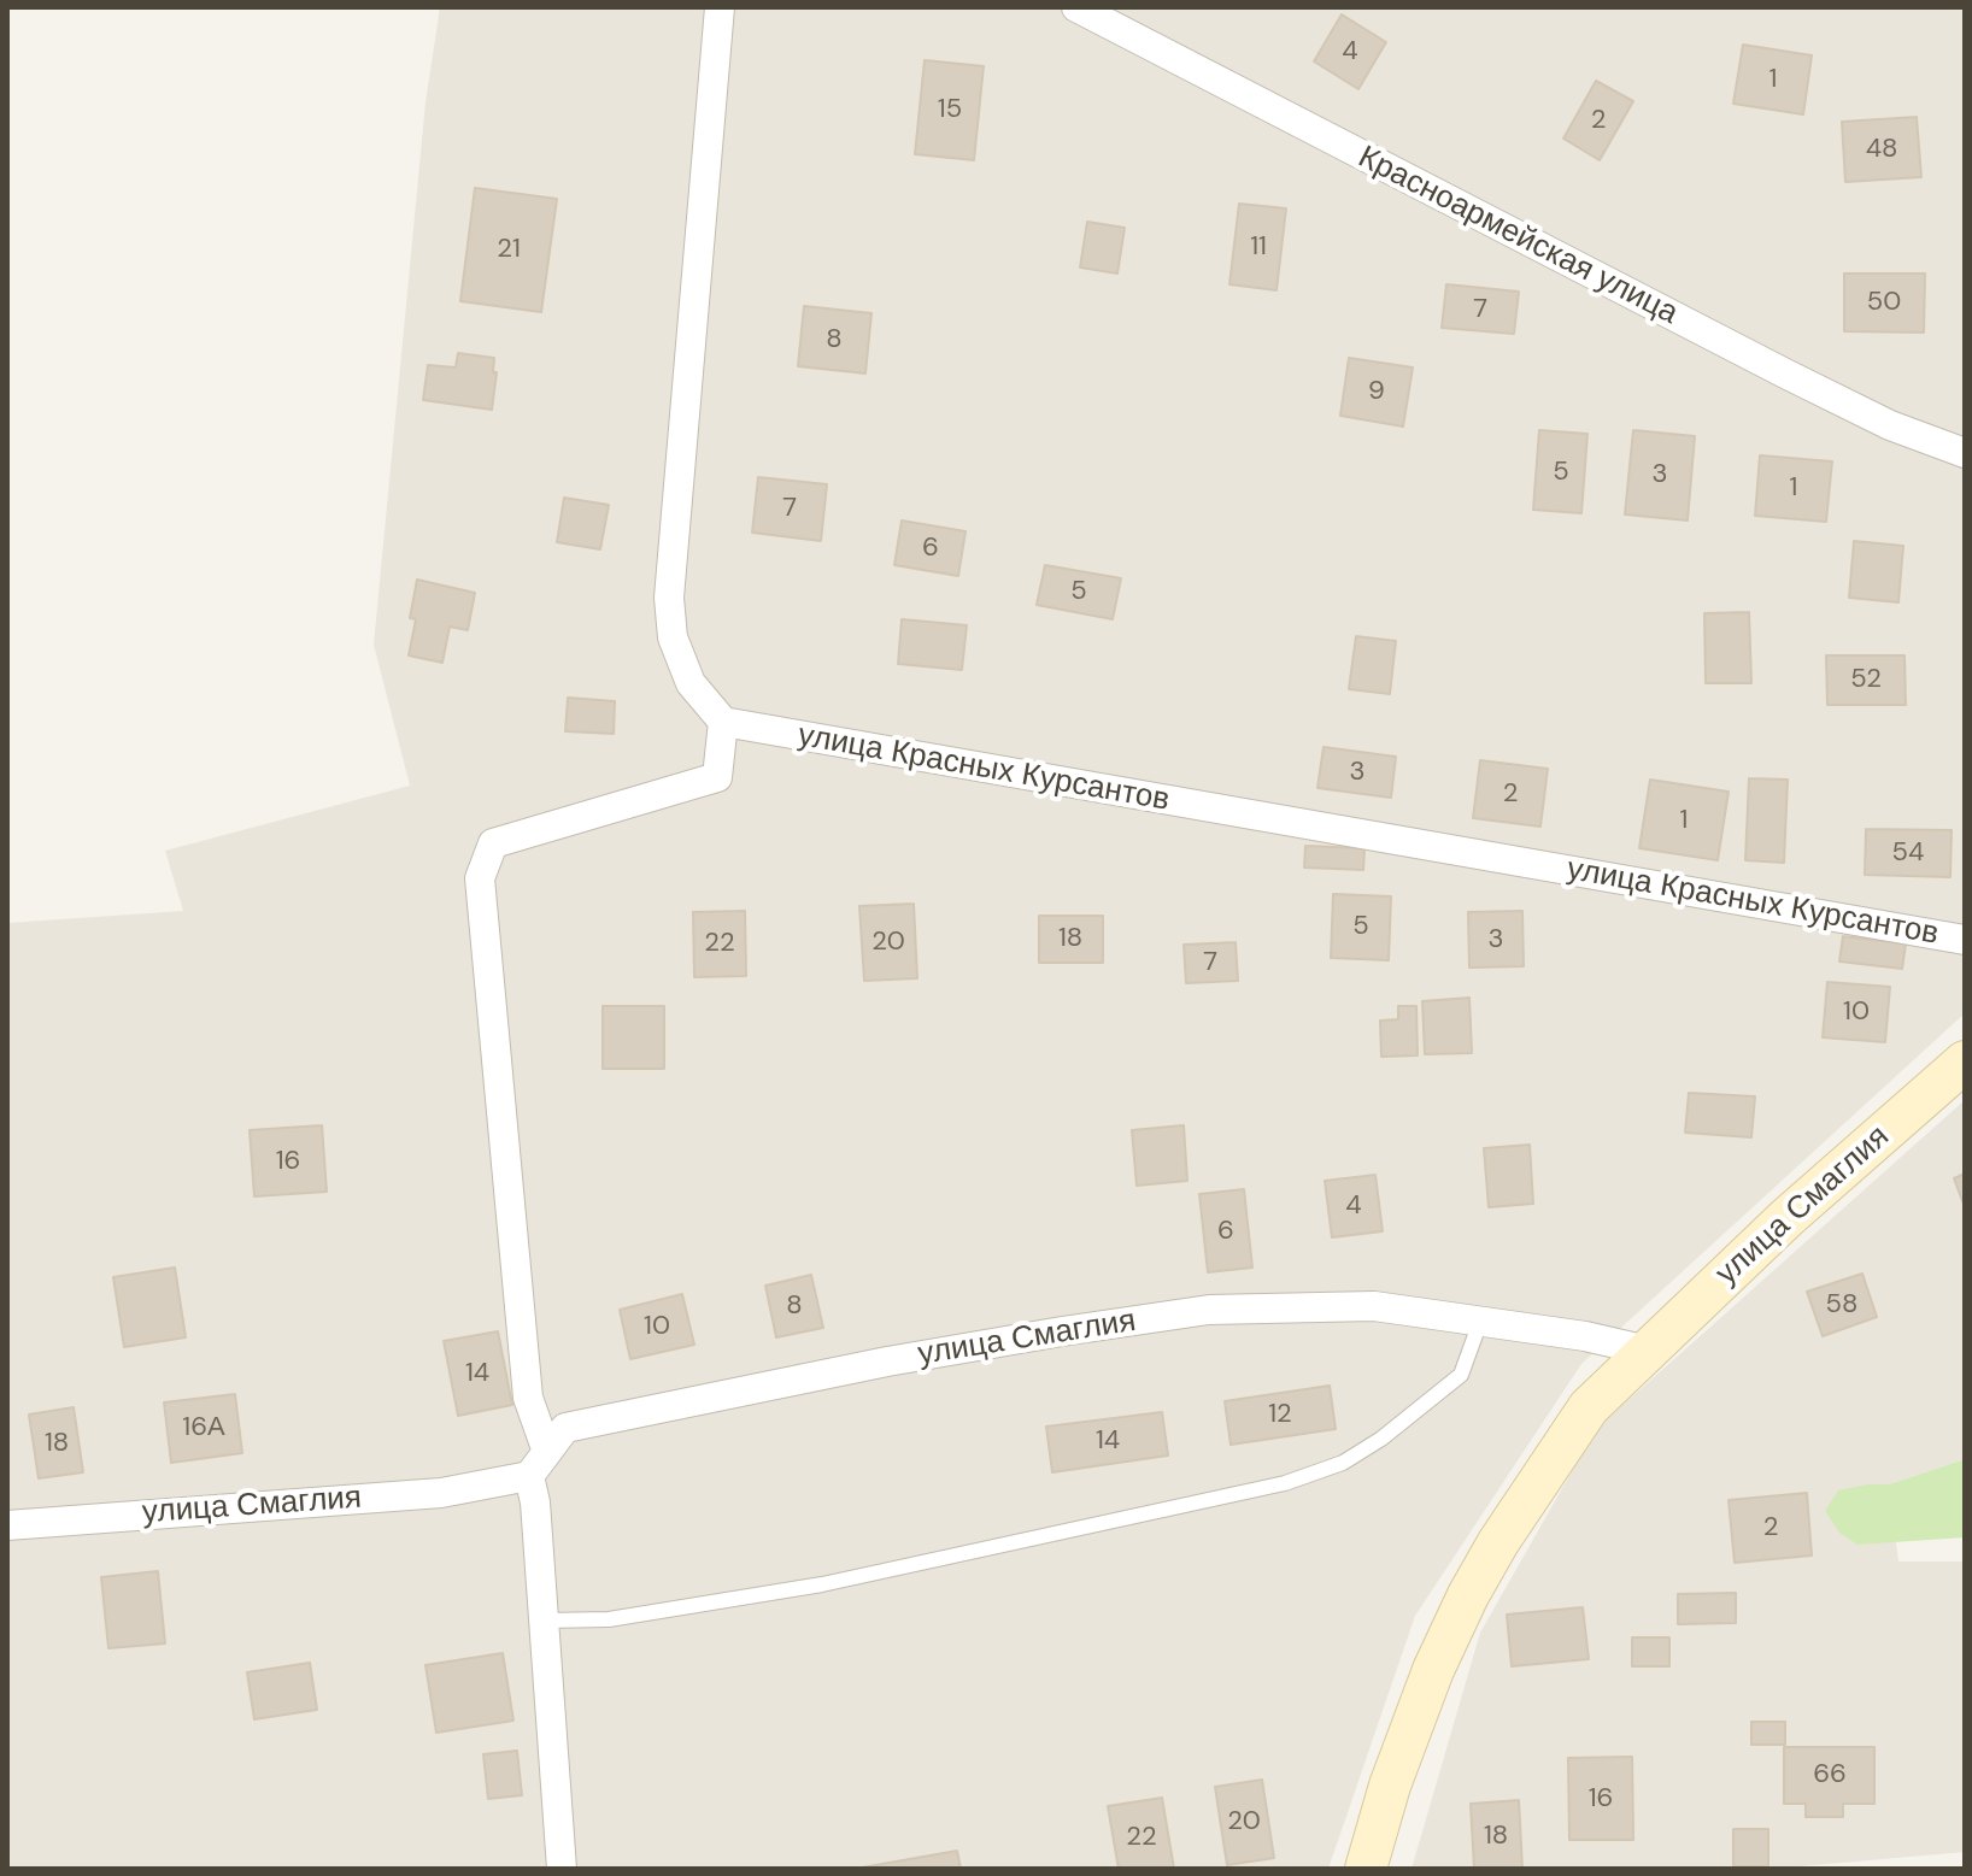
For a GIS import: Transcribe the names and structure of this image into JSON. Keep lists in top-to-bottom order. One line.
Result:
{"streets":{"street":["Красноармейская улица","улица Красных Курсантов","улица Смаглия"]},"house_numbers":["4","1","15","2","48","11","21","50","7","8","9","5","3","1","7","6","5","52","3","2","1","54","5","18","3","20","22","7","10","16","4","6","58","8","10","14","12","16А","14","18","2","66","16","20","18","22"]}
